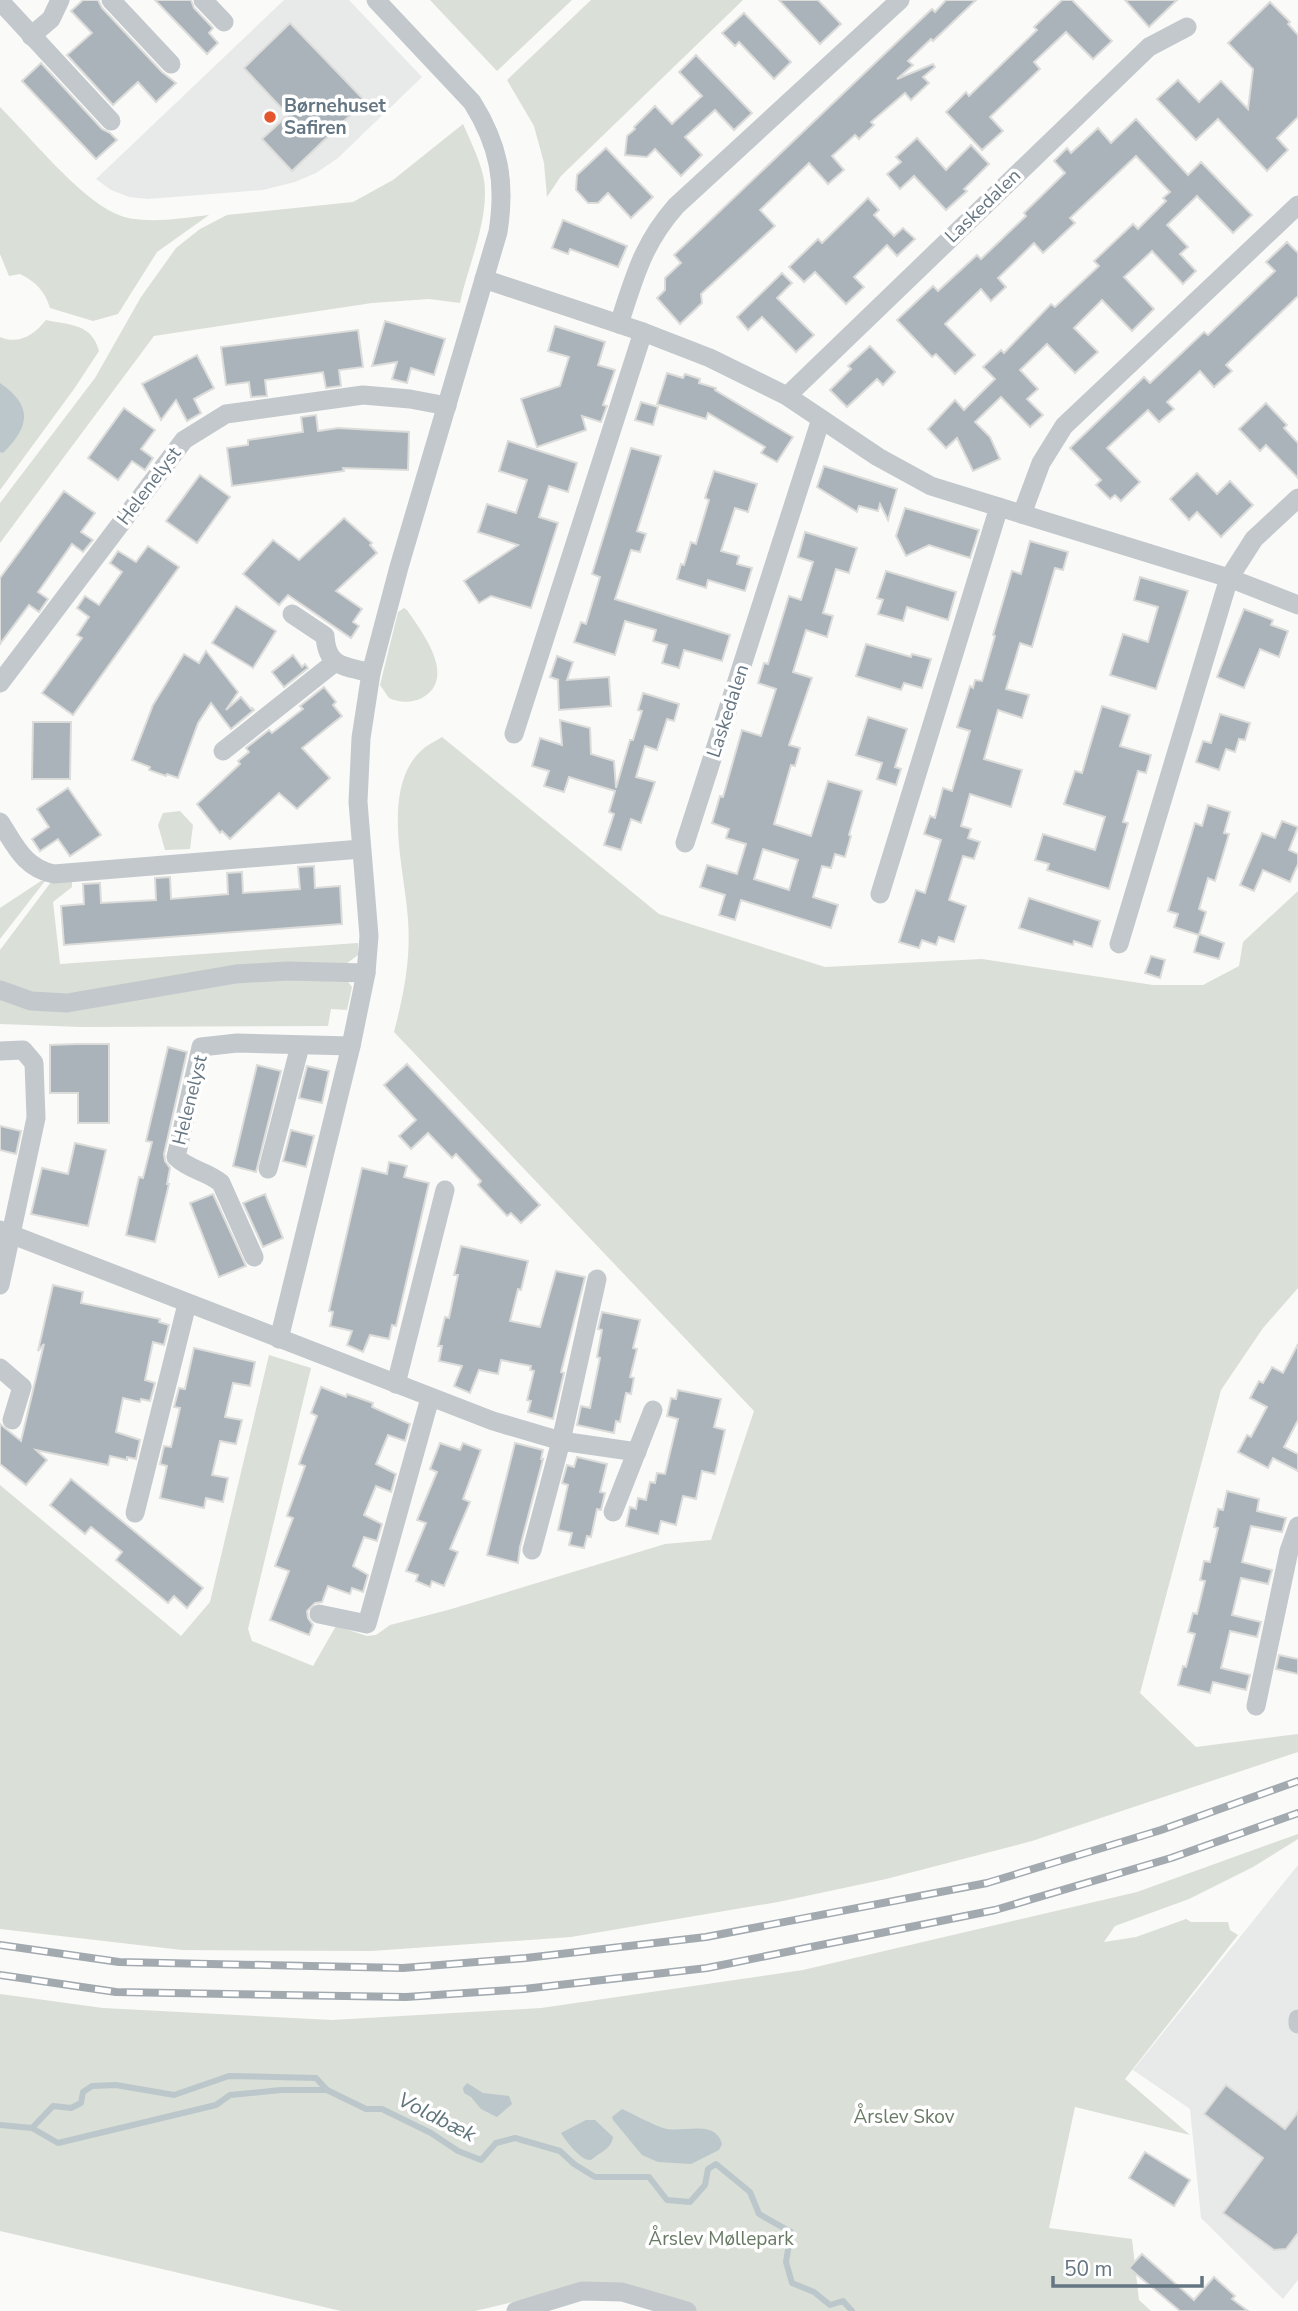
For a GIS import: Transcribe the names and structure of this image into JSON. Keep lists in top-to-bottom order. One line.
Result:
{"streets":{"street":["Laskedalen","Helenelyst"]},"water":["Voldbæk"],"parks":["Årslev Skov","Årslev Møllepark"],"places":["Børnehuset Safiren"],"scale_bar":"50 m"}
